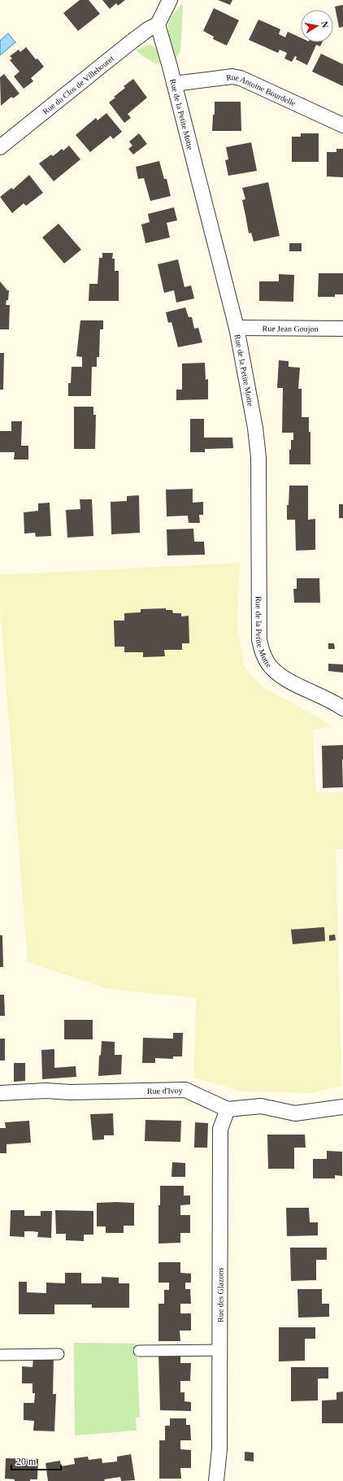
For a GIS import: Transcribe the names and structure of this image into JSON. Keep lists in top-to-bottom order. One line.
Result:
{"streets":{"street":["Rue du Clos de Villebouret","Rue Antoine Bourdelle","Rue de la Petite Motte","Rue Jean Goujon","Rue d'Ivoy","Rue des Glazons"]},"crossings":[["Rue du Clos de Villebouret","Rue de la Petite Motte"],["Rue Antoine Bourdelle","Rue de la Petite Motte"],["Rue de la Petite Motte","Rue Jean Goujon"],["Rue d'Ivoy","Rue des Glazons"]],"scale_bar":"20 m","north":"right"}
